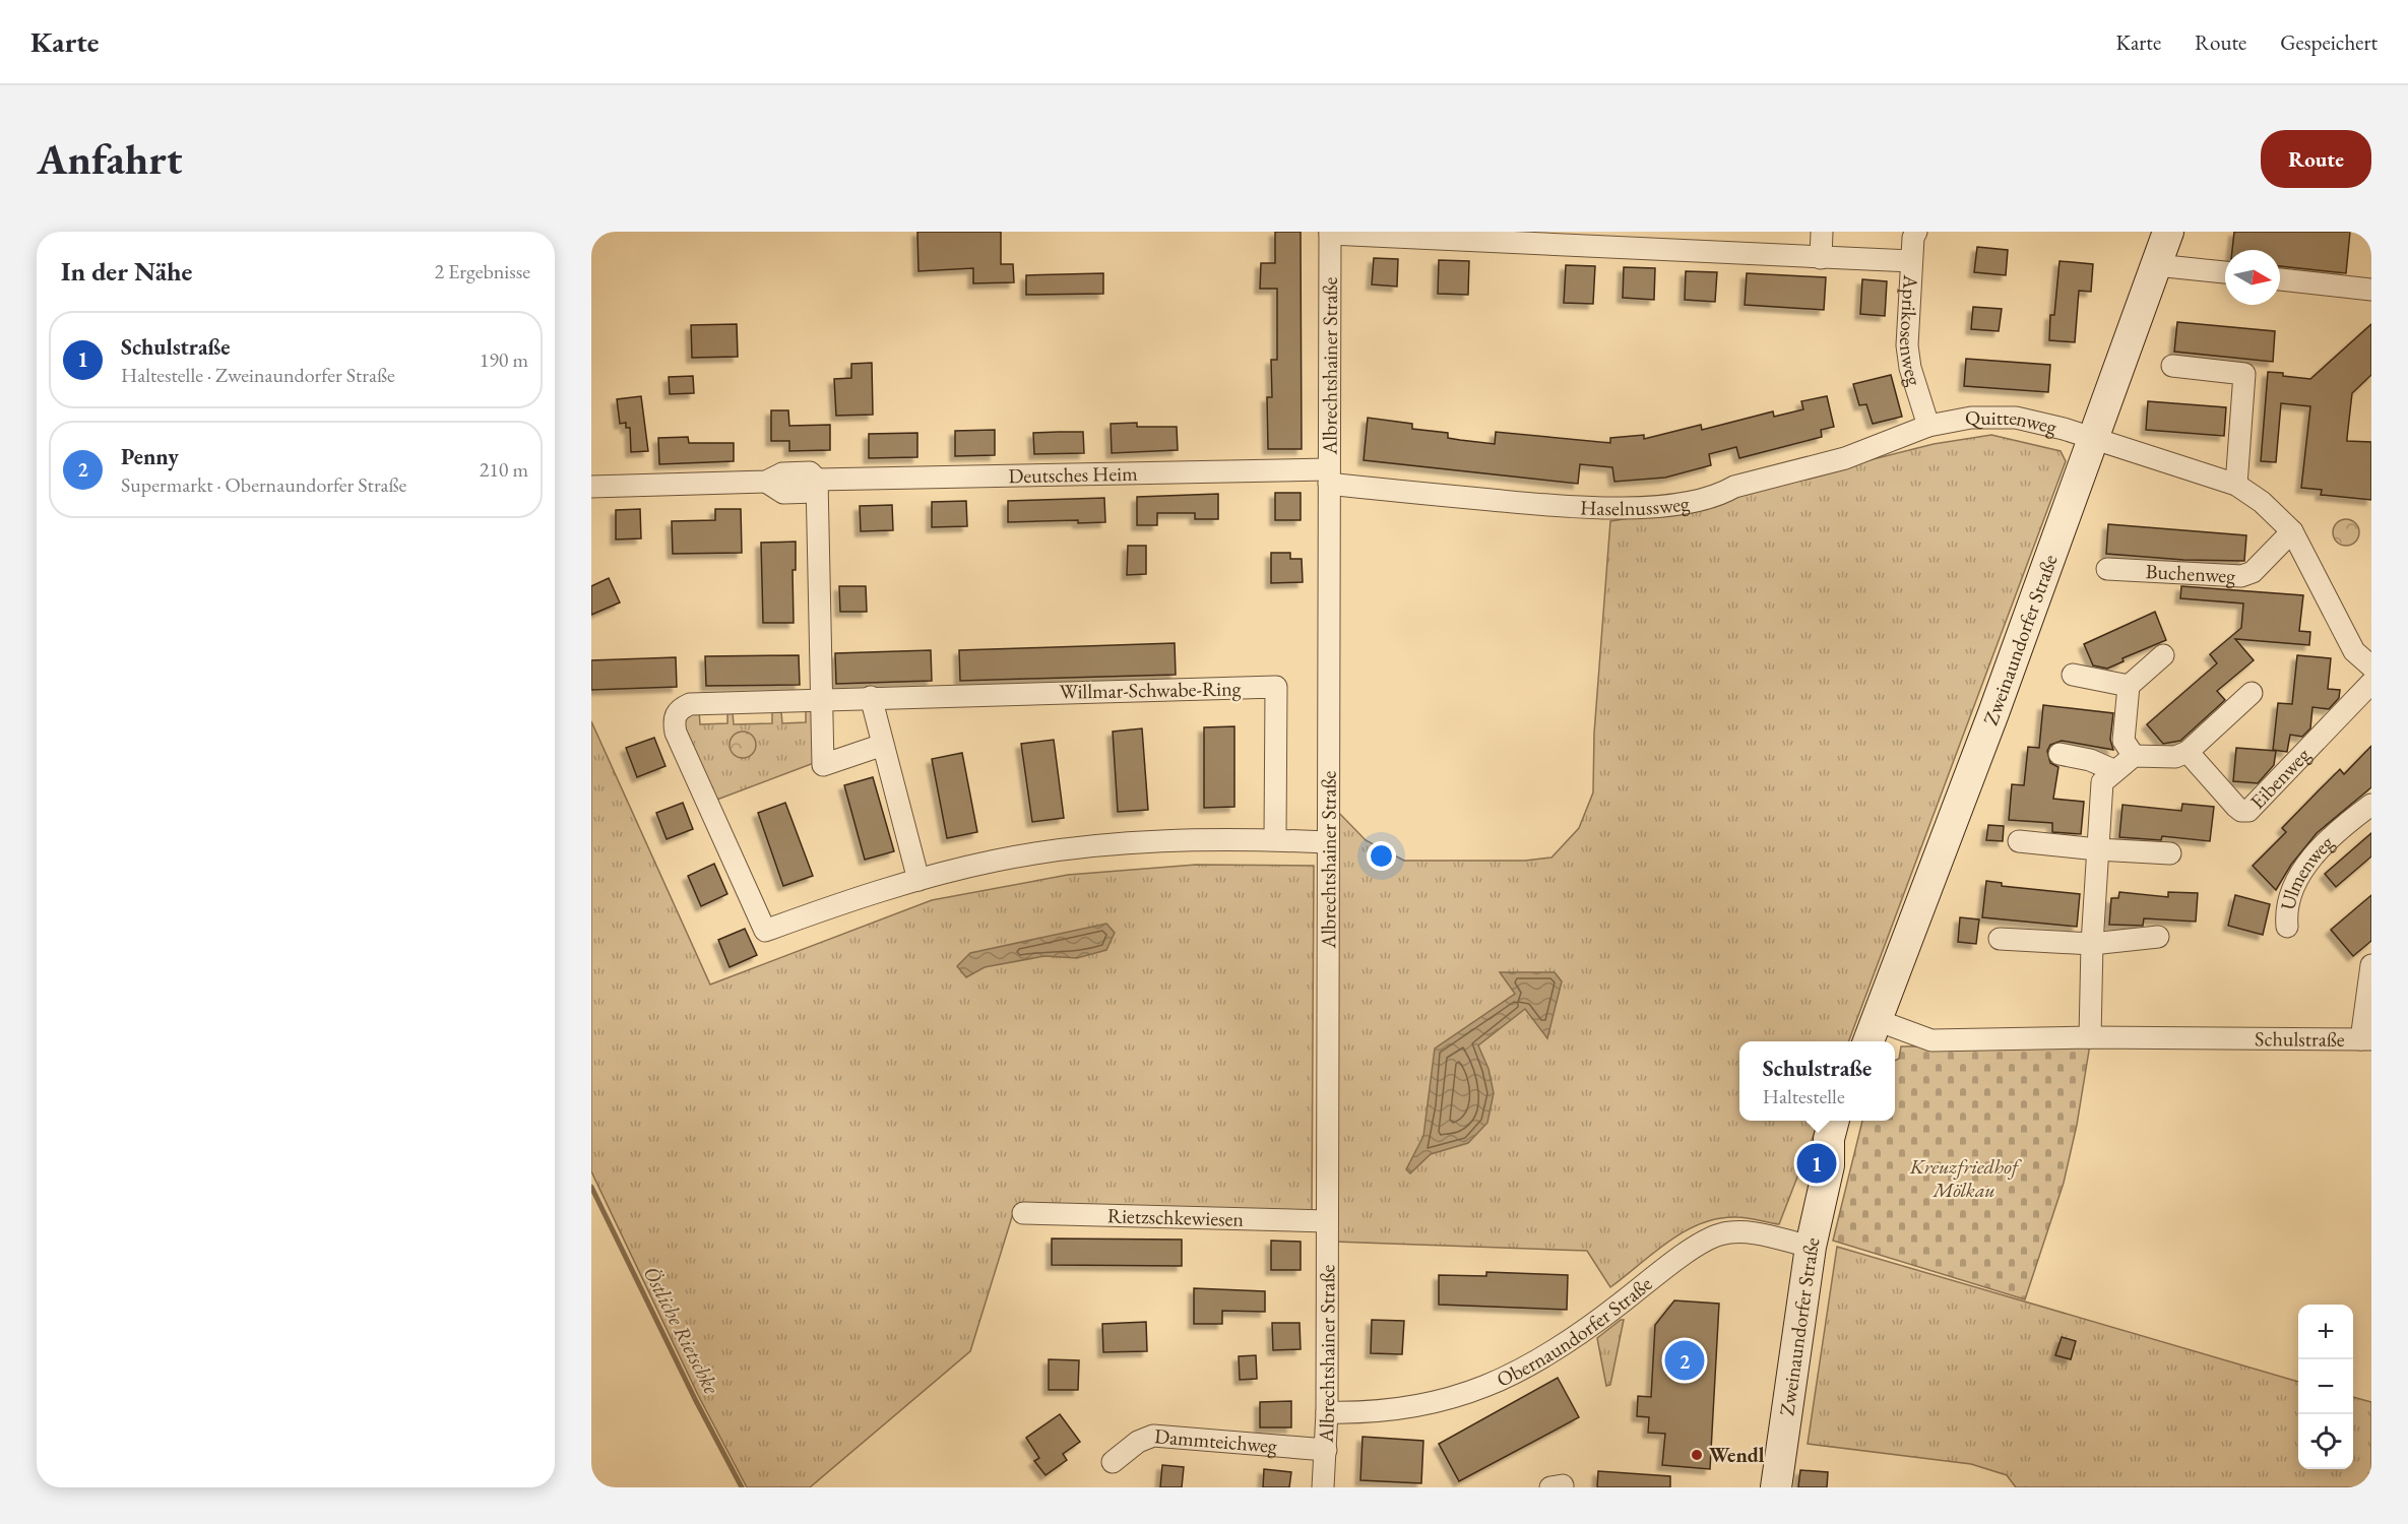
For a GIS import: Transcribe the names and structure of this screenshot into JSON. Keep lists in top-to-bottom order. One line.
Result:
{"streets":{"street":["Aprikosenweg","Albrechtshainer Straße","Quittenweg","Deutsches Heim","Haselnussweg","Buchenweg","Zweinaundorfer Straße","Willmar-Schwabe-Ring","Eibenweg","Ulmenweg","Schulstraße","Rietzschkewiesen","Obernaundorfer Straße","Dammteichweg"]},"crossings":[["Aprikosenweg","Quittenweg"],["Aprikosenweg","Haselnussweg"],["Albrechtshainer Straße","Deutsches Heim"],["Albrechtshainer Straße","Haselnussweg"],["Albrechtshainer Straße","Willmar-Schwabe-Ring"],["Albrechtshainer Straße","Rietzschkewiesen"],["Albrechtshainer Straße","Obernaundorfer Straße"],["Albrechtshainer Straße","Dammteichweg"],["Quittenweg","Haselnussweg"],["Quittenweg","Zweinaundorfer Straße"],["Deutsches Heim","Haselnussweg"],["Zweinaundorfer Straße","Schulstraße"],["Zweinaundorfer Straße","Obernaundorfer Straße"]],"water":["Östliche Rietschke"],"parks":["Kreuzfriedhof Mölkau"],"places":["Wendl"],"north":"right","page":{"header":"Karte","nav":["Karte","Route","Gespeichert"],"buttons":"Route","title":"Anfahrt","heading":["In der Nähe","2 Ergebnisse"],"list":[{"mark":"1","name":"Schulstraße","note":"Haltestelle · Zweinaundorfer Straße","value":"190 m"},{"mark":"2","name":"Penny","note":"Supermarkt · Obernaundorfer Straße","value":"210 m"}],"popup":["Schulstraße","Haltestelle"],"pins":["1","2"],"map_buttons":["+","−"]}}
